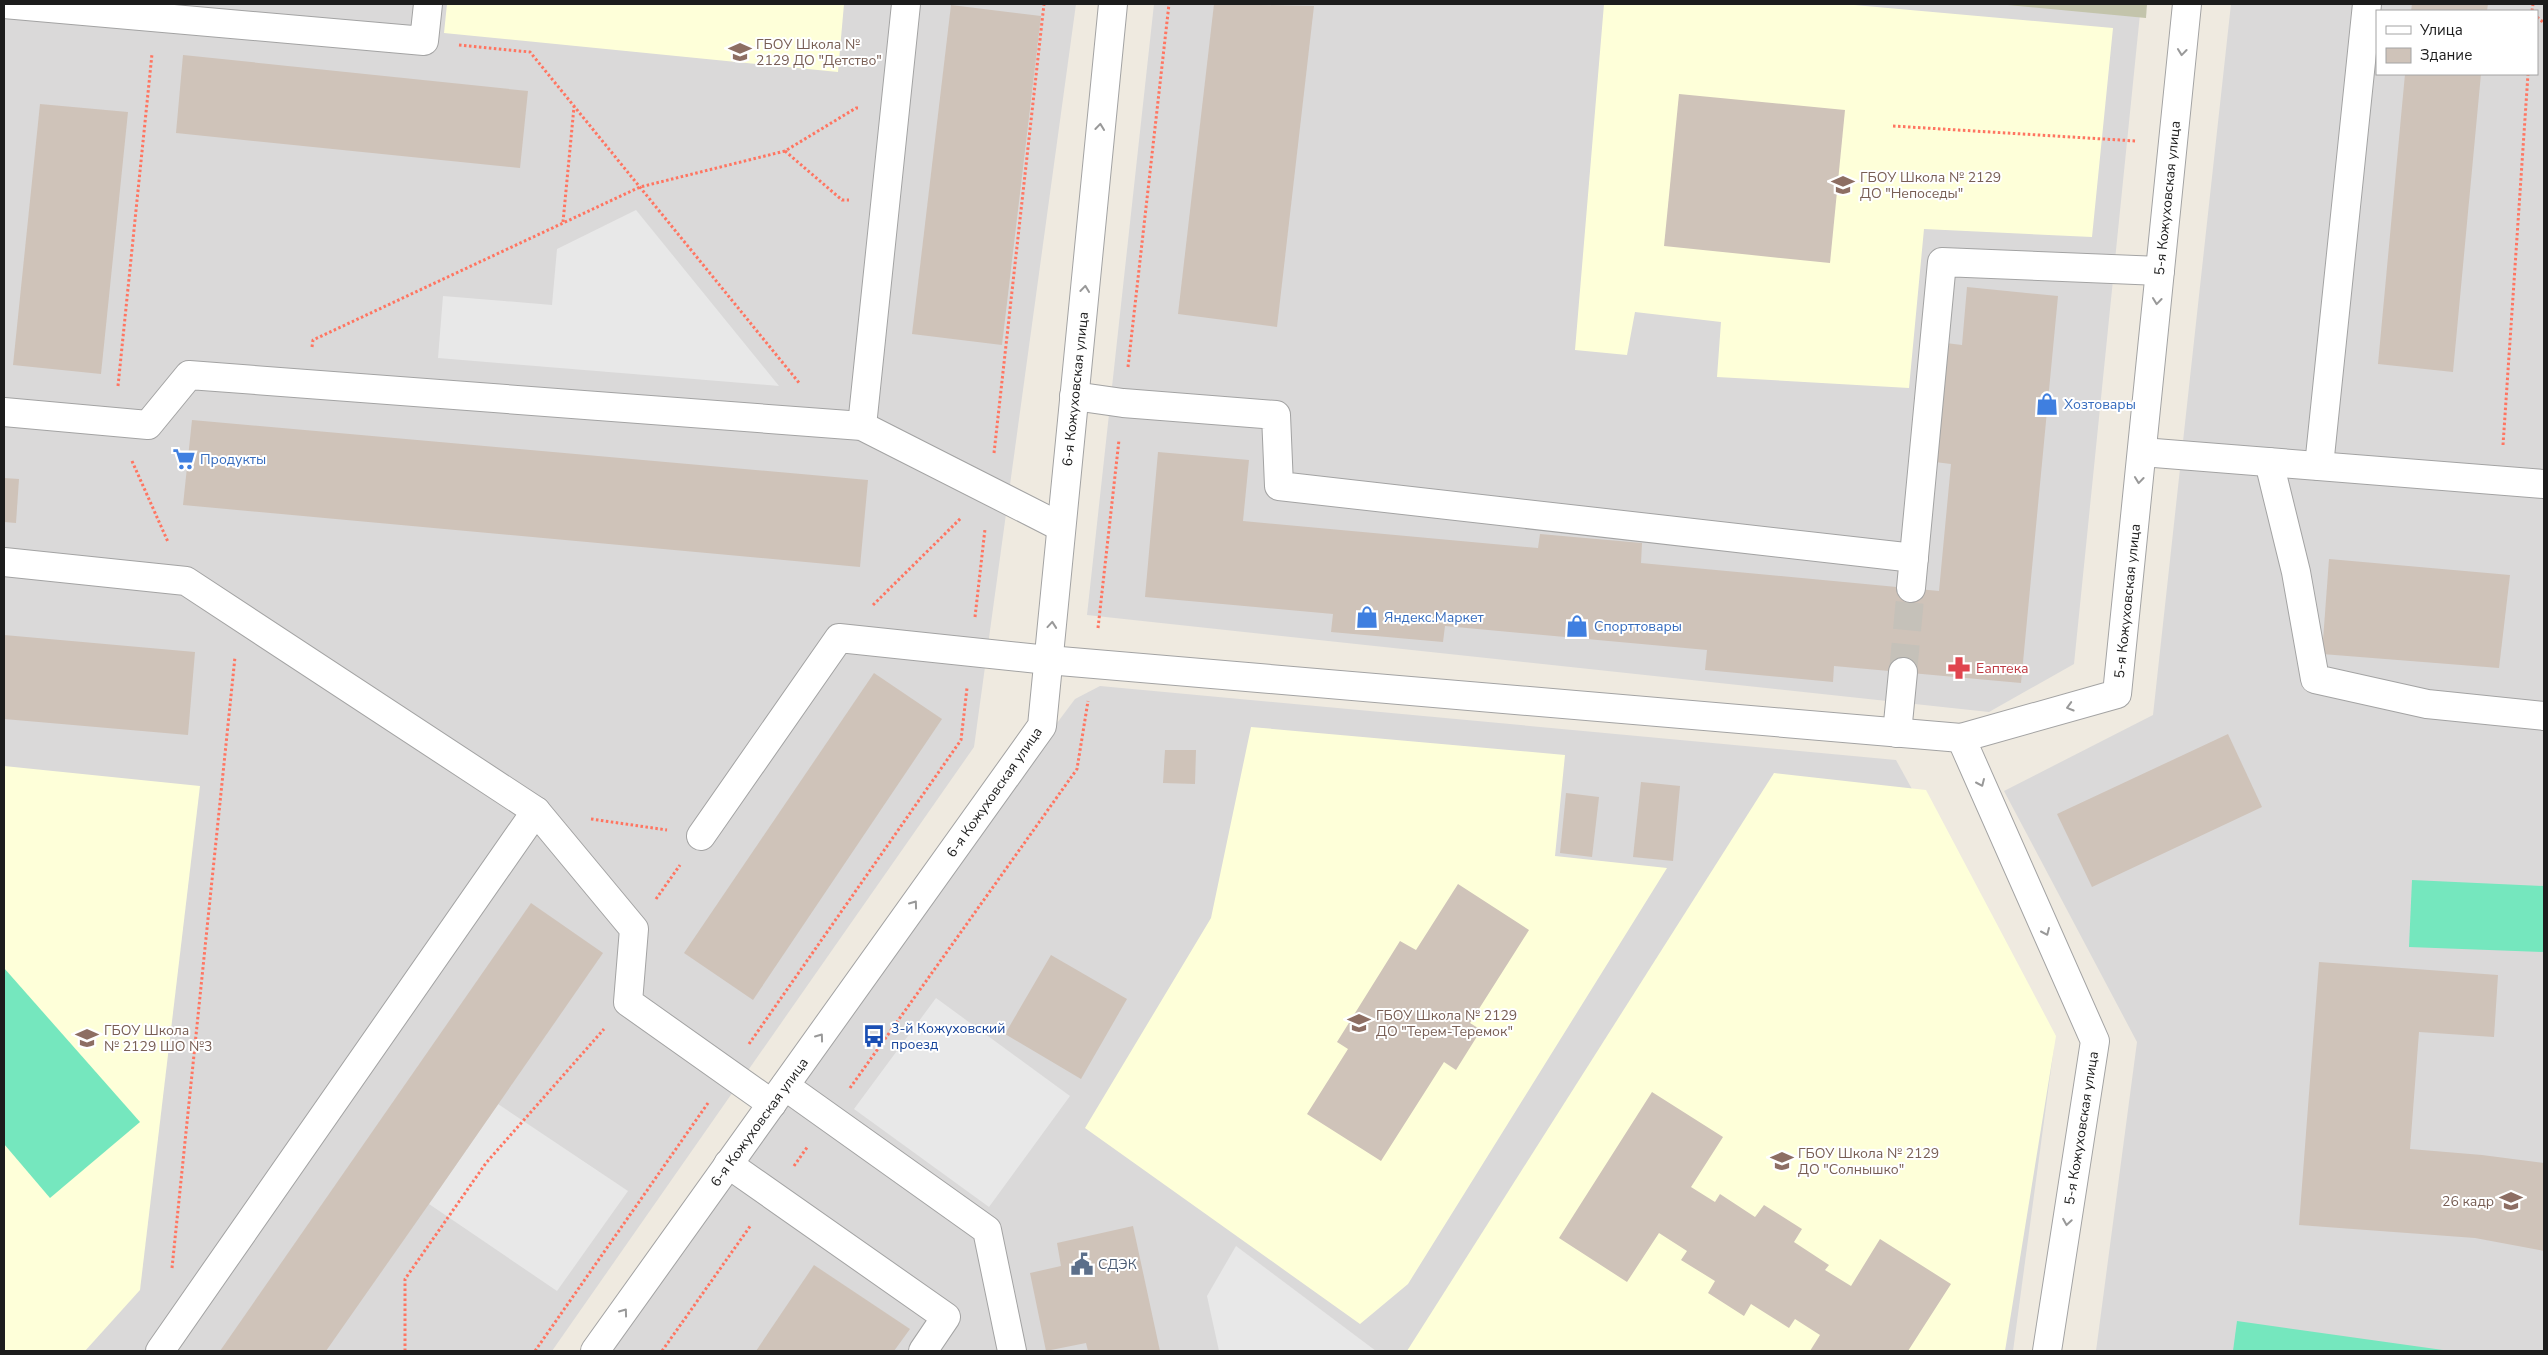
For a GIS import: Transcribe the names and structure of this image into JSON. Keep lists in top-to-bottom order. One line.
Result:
{"streets":{"street":["5-я Кожуховская улица","6-я Кожуховская улица"]},"places":{"school or university":["ГБОУ Школа № 2129 ДО \"Детство\"","ГБОУ Школа № 2129 ДО \"Непоседы\"","ГБОУ Школа № 2129 ДО \"Терем-Теремок\"","ГБОУ Школа № 2129 ШО №3","ГБОУ Школа № 2129 ДО \"Солнышко\"","26 кадр"],"shop":["Хозтовары","Яндекс.Маркет","Спорттовары"],"supermarket":["Продукты"],"pharmacy":["Еаптека"],"bus stop":["3-й Кожуховский проезд"],"public building":["СДЭК"]},"legend":["Улица","Здание"]}
